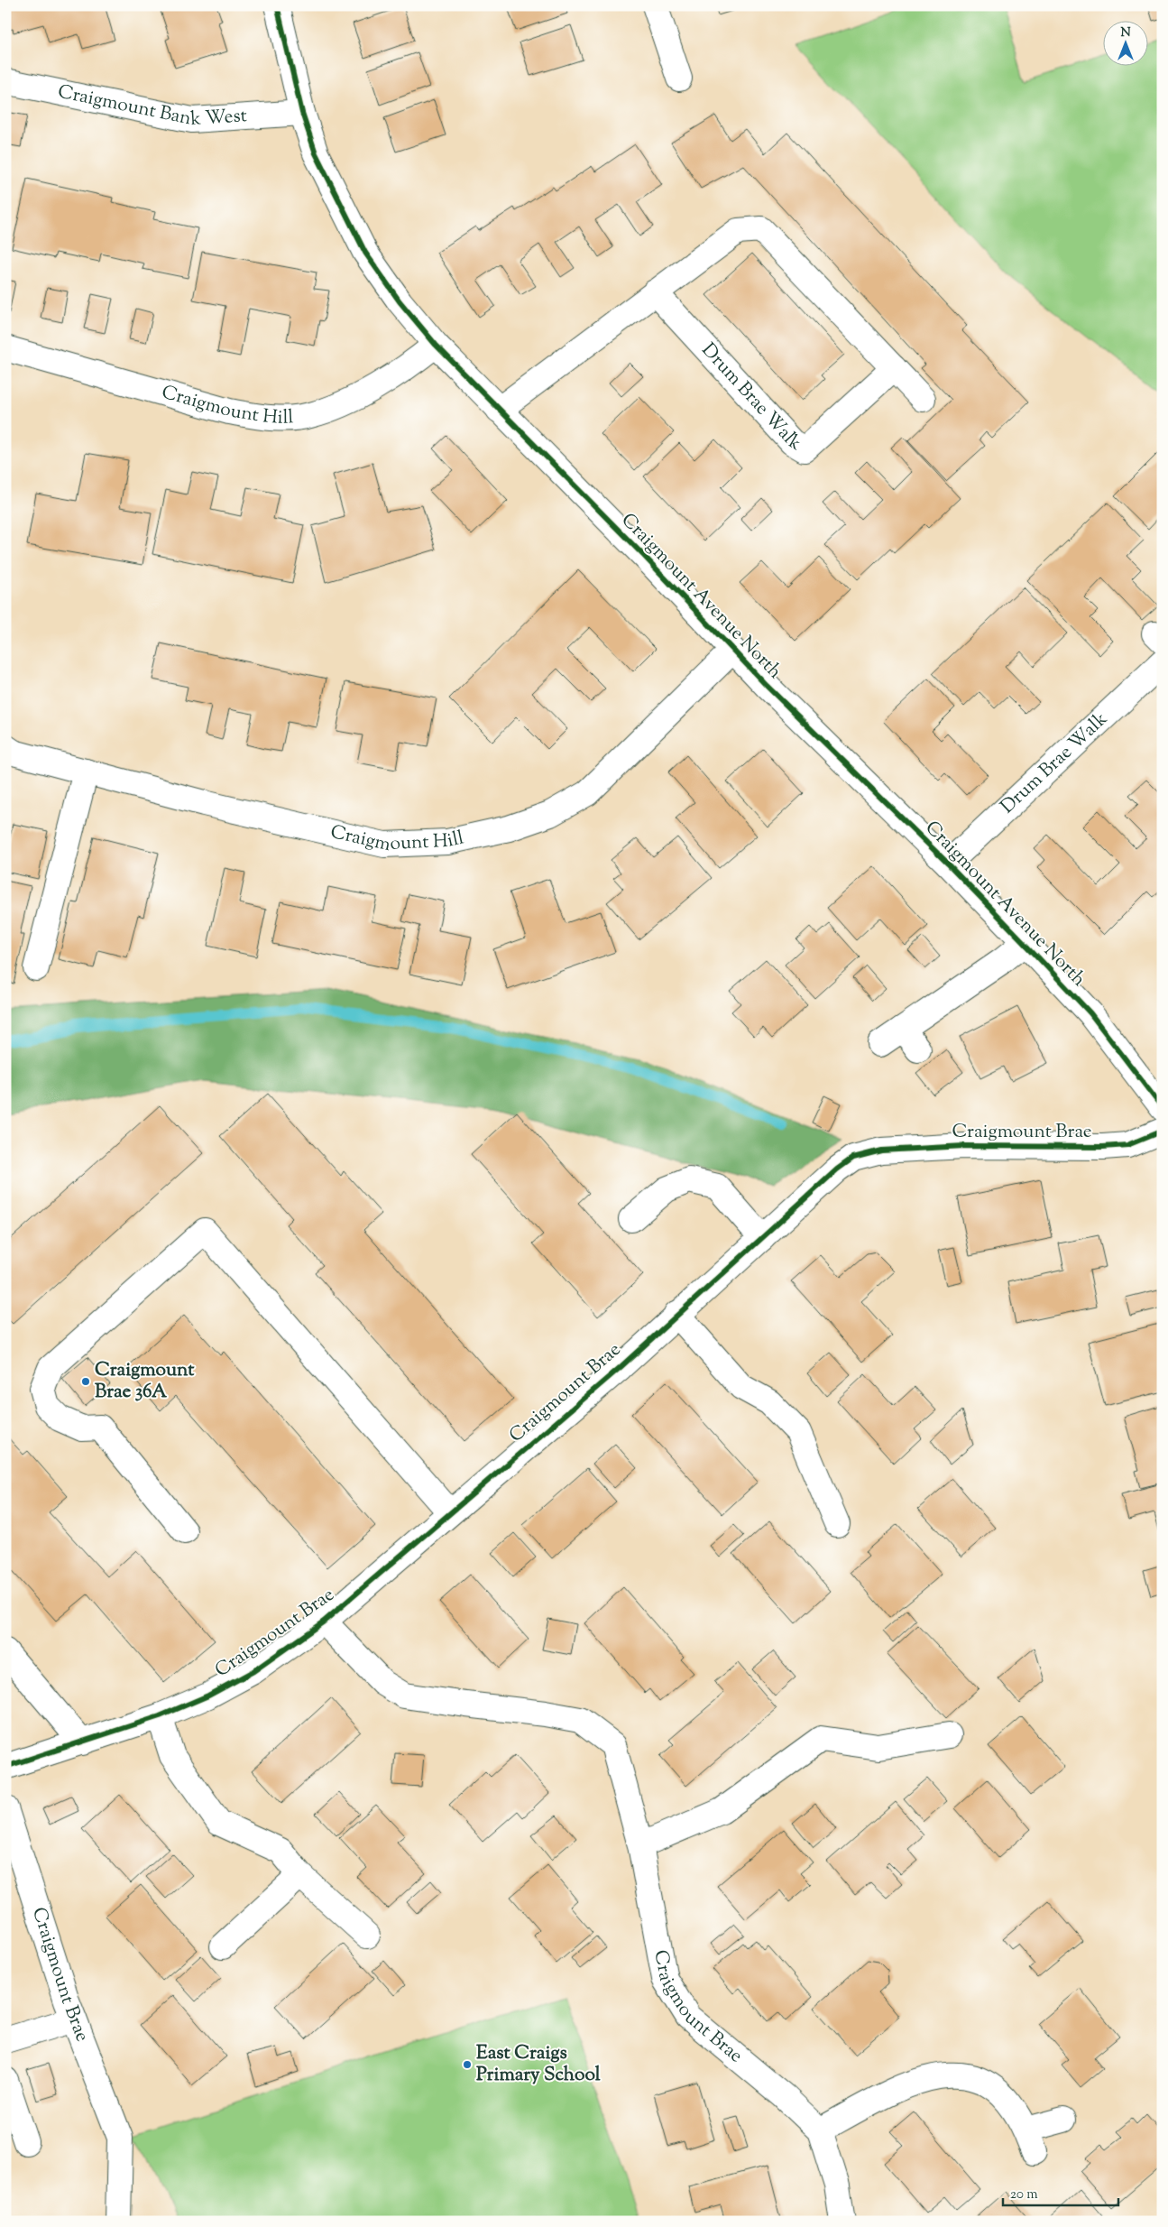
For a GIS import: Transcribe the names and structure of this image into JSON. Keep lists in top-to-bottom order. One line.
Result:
{"streets":{"street":["Craigmount Bank West","Drum Brae Walk","Craigmount Hill","Craigmount Avenue North","Craigmount Brae"]},"crossings":[["Craigmount Bank West","Craigmount Avenue North"],["Drum Brae Walk","Craigmount Avenue North"],["Craigmount Hill","Craigmount Avenue North"]],"places":["Craigmount Brae 36A","East Craigs Primary School"],"scale_bar":"20 m","north":"top"}
